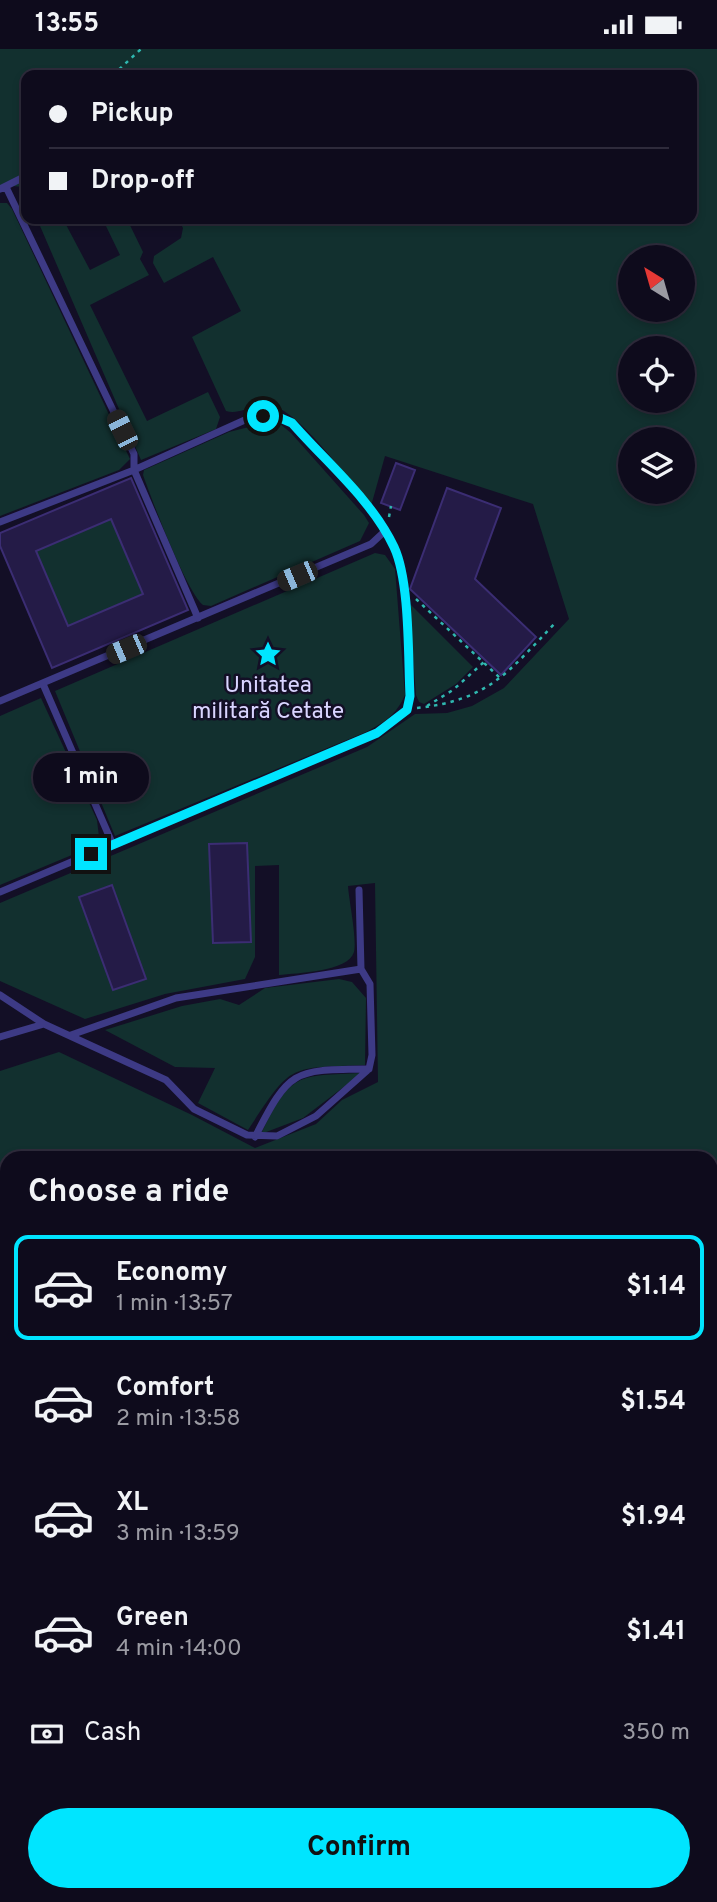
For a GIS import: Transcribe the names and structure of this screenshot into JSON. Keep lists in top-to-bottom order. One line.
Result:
{"places":{"place":["Unitatea militară Cetate"]},"north":"top left","page":{"status":"13:55","banner":["Pickup","Drop-off"],"bubble":"1 min","heading":"Choose a ride","list":[{"name":"Economy","note":"1 min · 13:57","value":"$1.14"},{"name":"Comfort","note":"2 min · 13:58","value":"$1.54"},{"name":"XL","note":"3 min · 13:59","value":"$1.94"},{"name":"Green","note":"4 min · 14:00","value":"$1.41"}],"pay":["Cash","350 m"],"buttons":"Confirm"}}
